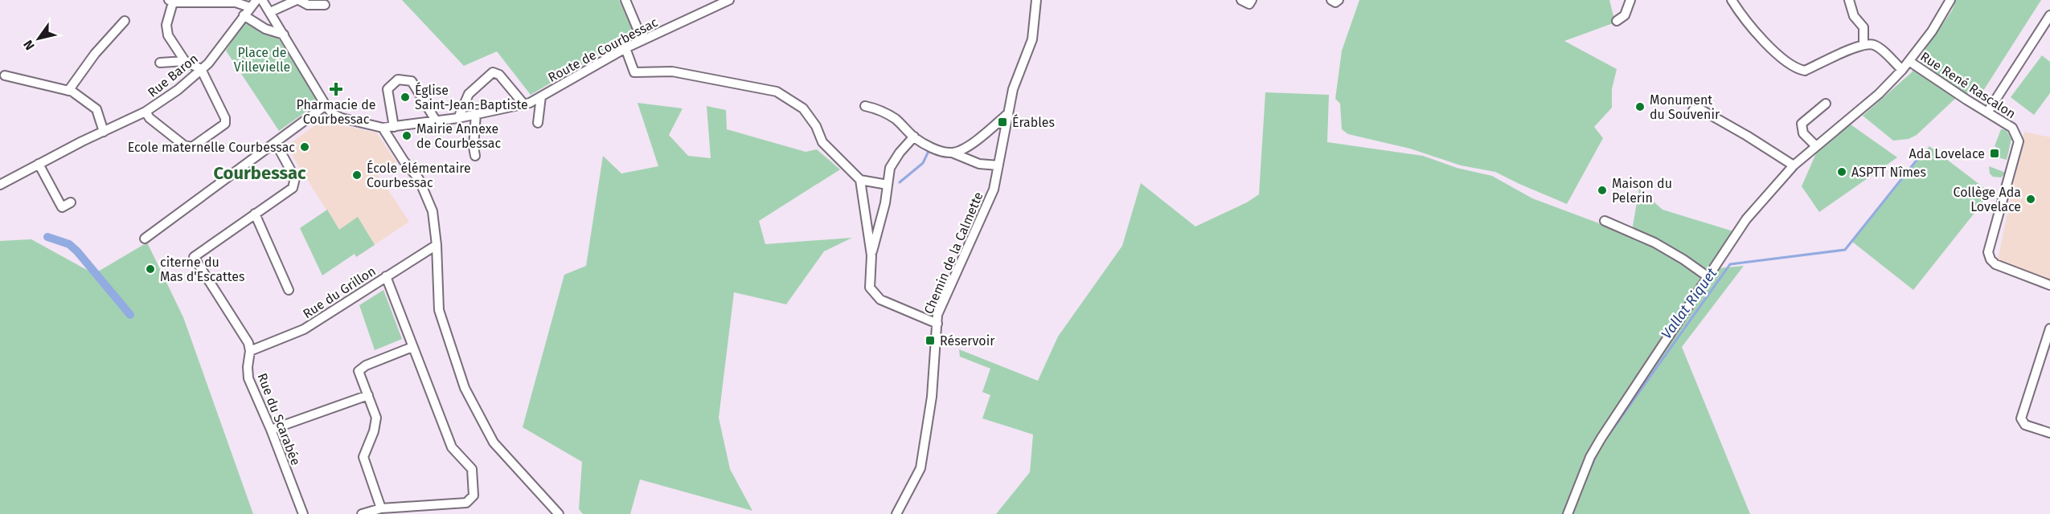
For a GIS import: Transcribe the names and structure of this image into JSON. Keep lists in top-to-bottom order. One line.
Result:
{"streets":{"street":["Route de Courbessac","Rue Baron","Rue René Rascalon","Chemin de la Calmette","Rue du Grillon","Rue du Scarabée"]},"crossings":[["Rue du Grillon","Rue du Scarabée"]],"districts":["Courbessac"],"water":["Vallat Riquet"],"parks":["Place de Villevielle"],"places":{"health":["Pharmacie de Courbessac"],"other":["Église Saint-Jean-Baptiste","Monument du Souvenir","Mairie Annexe de Courbessac","Ecole maternelle Courbessac","ASPTT Nîmes","École élémentaire Courbessac","Maison du Pelerin","Collège Ada Lovelace","citerne du Mas d'Escattes"],"transit":["Érables","Ada Lovelace","Réservoir"]},"north":"bottom left"}
